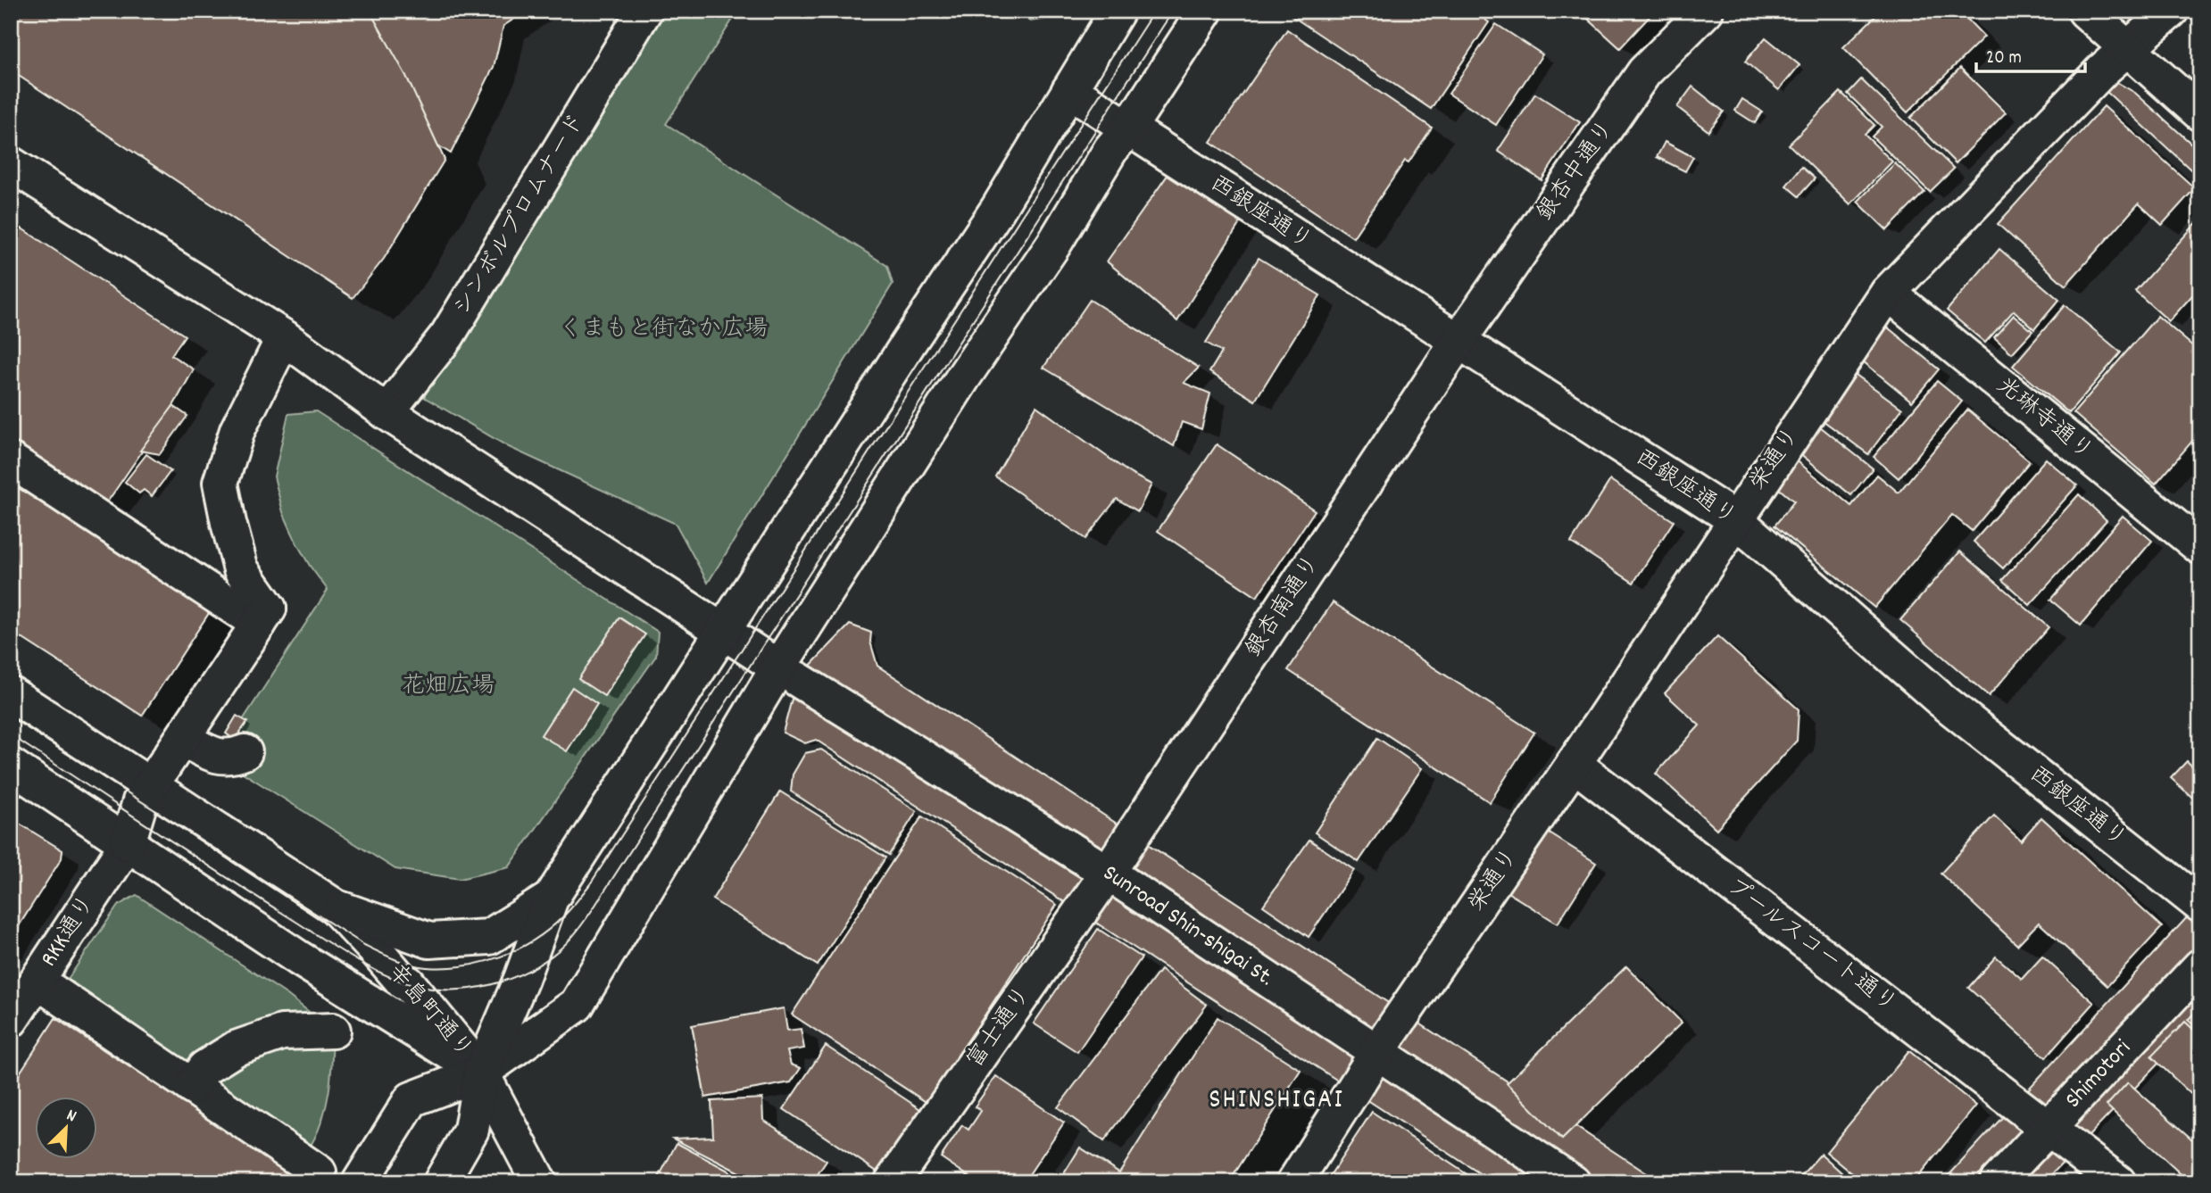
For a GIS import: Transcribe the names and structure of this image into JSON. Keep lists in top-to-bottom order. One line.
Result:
{"streets":{"street":["銀杏中通り","西銀座通り","シンボルプロムナード","光琳寺通り","栄通り","銀杏南通り","Sunroad Shin-shigai St.","RKK通り","プールスコート通り","辛島町通り","富士通り","Shimotori"]},"crossings":[["銀杏中通り","西銀座通り"],["銀杏中通り","銀杏南通り"],["西銀座通り","栄通り"],["西銀座通り","銀杏南通り"],["シンボルプロムナード","Sunroad Shin-shigai St."],["光琳寺通り","栄通り"],["栄通り","Sunroad Shin-shigai St."],["栄通り","プールスコート通り"],["銀杏南通り","Sunroad Shin-shigai St."],["銀杏南通り","富士通り"],["Sunroad Shin-shigai St.","富士通り"],["RKK通り","辛島町通り"],["プールスコート通り","Shimotori"]],"districts":["SHINSHIGAI"],"parks":["くまもと街なか広場","花畑広場"],"scale_bar":"20 m","north":"top right"}
